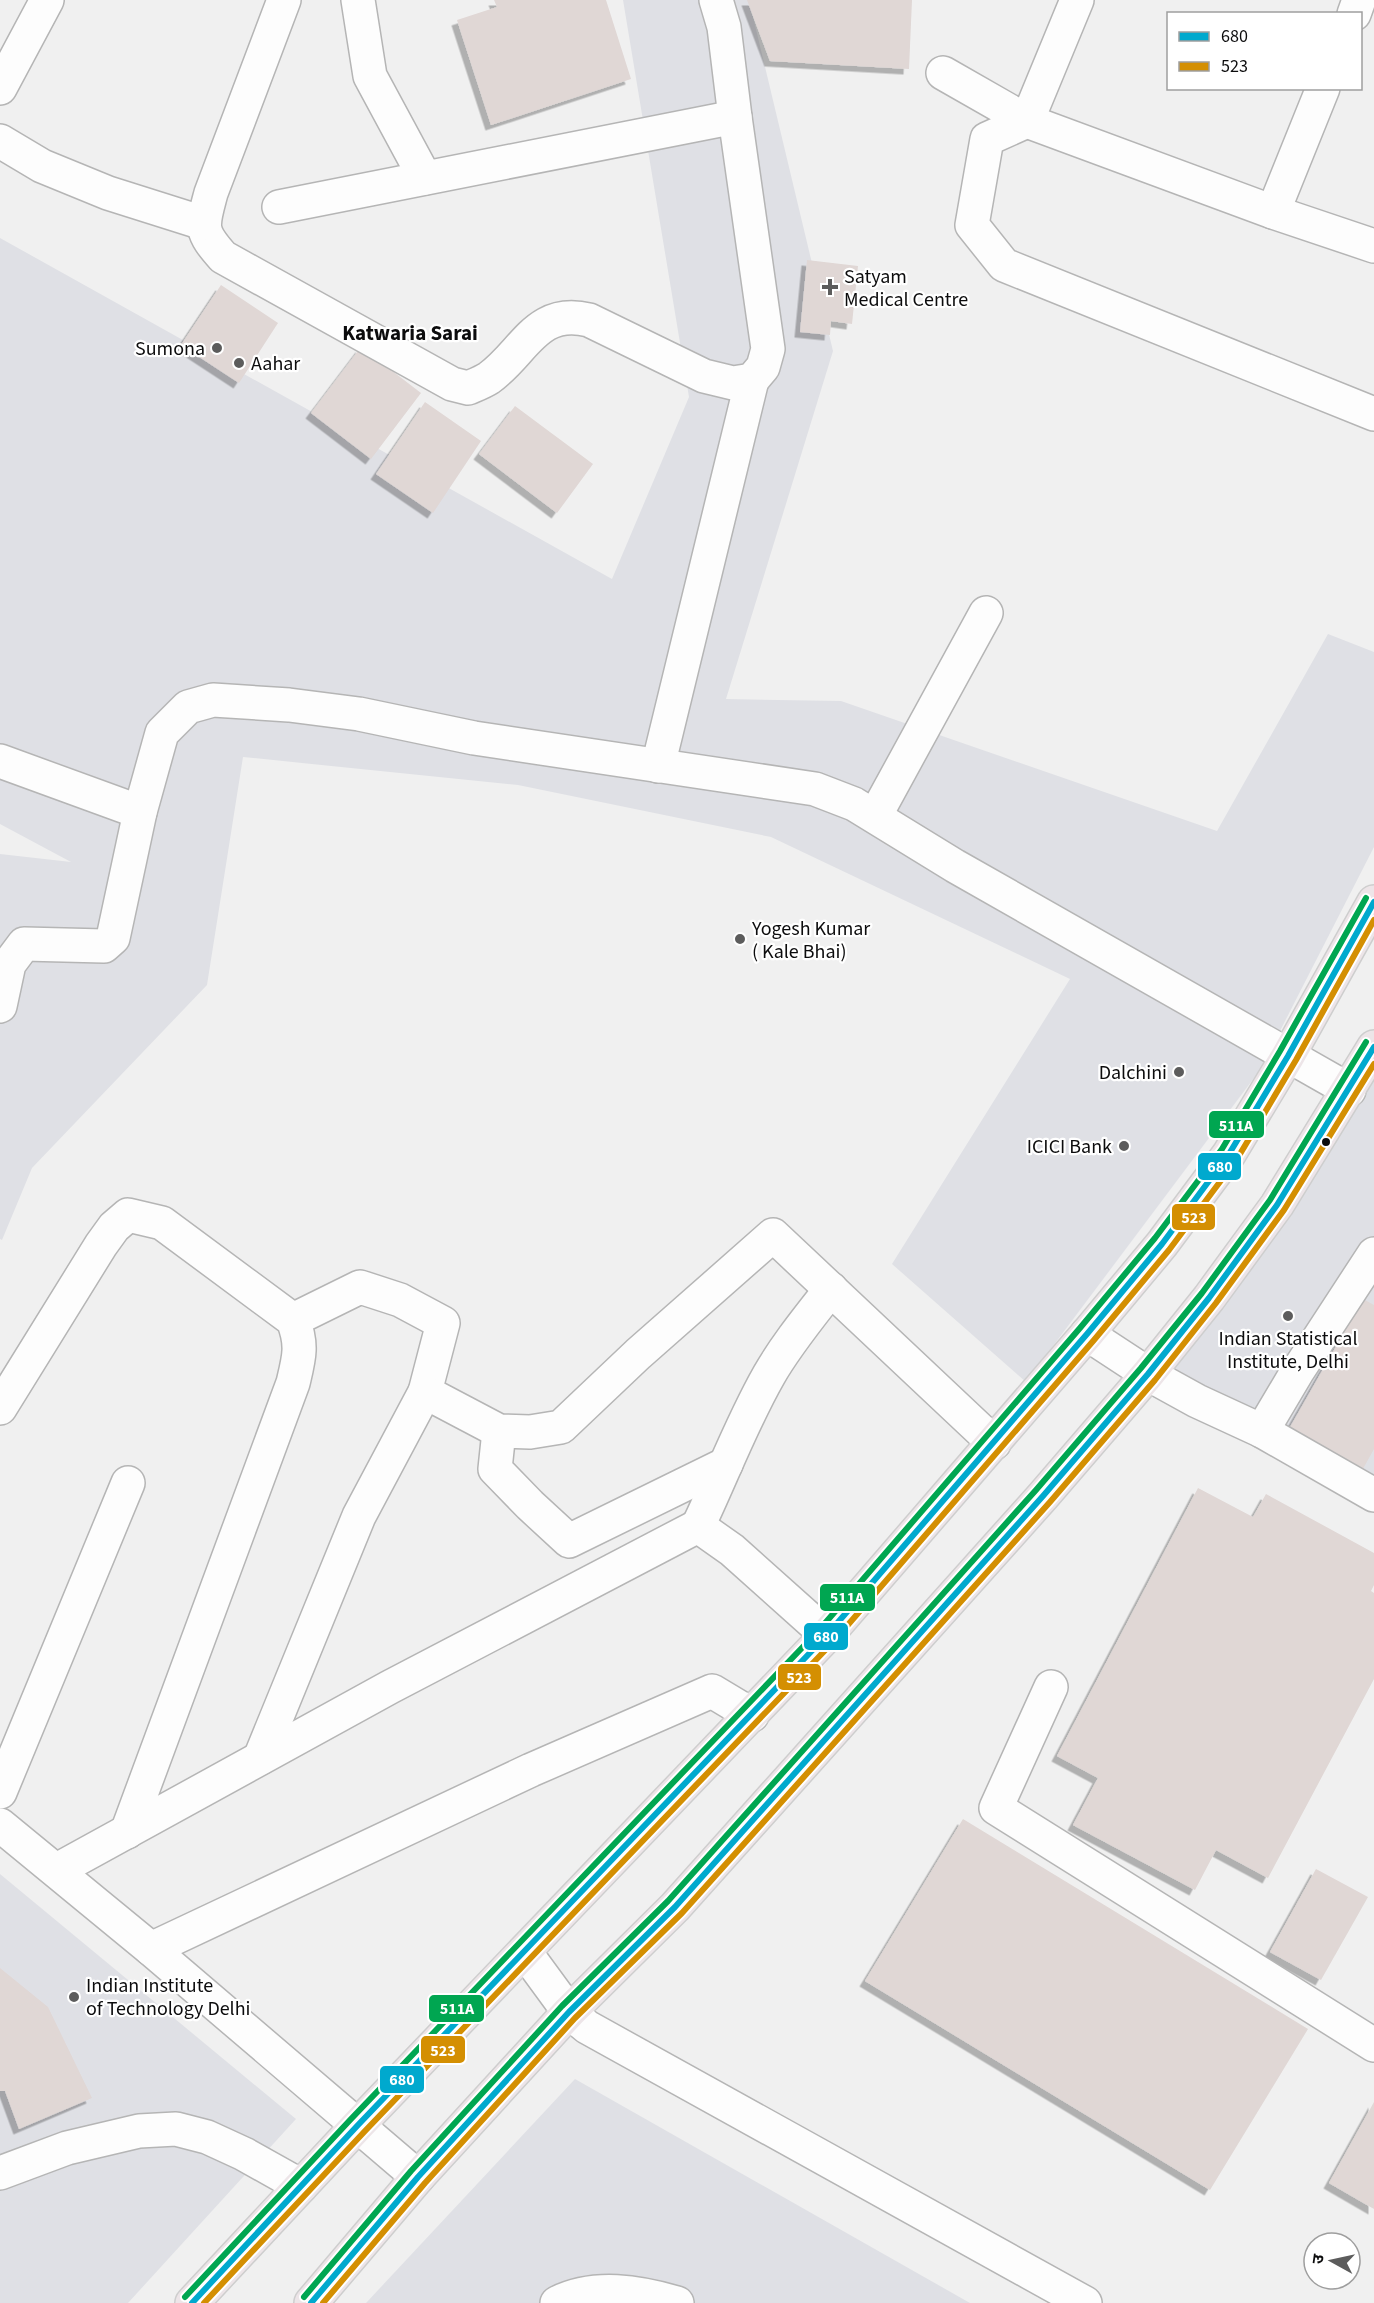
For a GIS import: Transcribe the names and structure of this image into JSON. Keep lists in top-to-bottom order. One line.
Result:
{"districts":["Katwaria Sarai"],"places":{"health":["Satyam Medical Centre"],"other":["Sumona","Aahar","Yogesh Kumar ( Kale Bhai)","Dalchini","ICICI Bank","Indian Statistical Institute, Delhi","Indian Institute of Technology Delhi"]},"lines":["transit line 511A","transit line 680","transit line 523"],"legend":["680","523"],"north":"left"}
